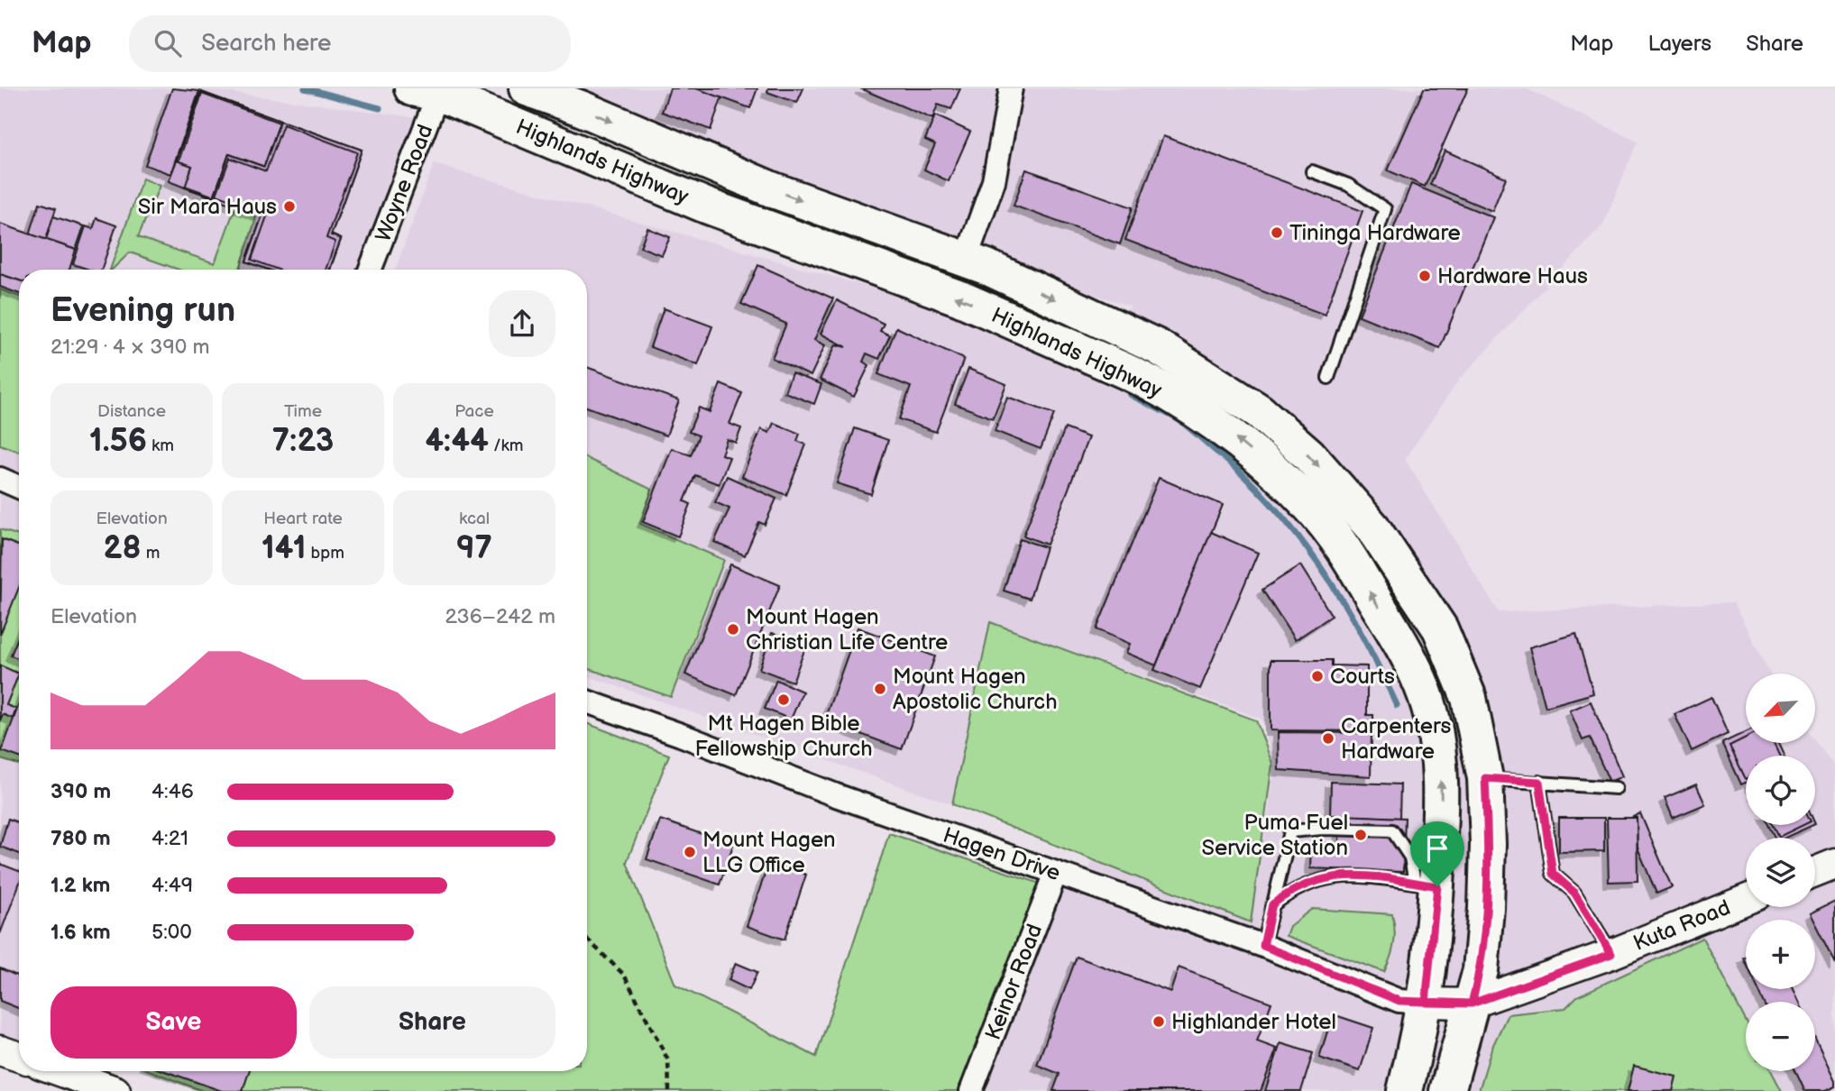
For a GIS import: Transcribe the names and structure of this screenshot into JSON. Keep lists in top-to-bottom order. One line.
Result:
{"streets":{"main road":["Highlands Highway"],"street":["Woyne Road","Hagen Drive","Kuta Road","Keinor Road"]},"crossings":[["Highlands Highway","Woyne Road"],["Highlands Highway","Hagen Drive"],["Highlands Highway","Kuta Road"],["Hagen Drive","Kuta Road"],["Hagen Drive","Keinor Road"]],"places":["Sir Mara Haus","Tininga Hardware","Hardware Haus","Mount Hagen Christian Life Centre","Courts","Mount Hagen Apostolic Church","Mt Hagen Bible Fellowship Church","Carpenters Hardware","Puma Fuel Service Station","Mount Hagen LLG Office","Highlander Hotel"],"north":"bottom left","page":{"header":"Map","search":"Search here","nav":["Map","Layers","Share"],"heading":["Evening run","21:29 · 4 × 390 m"],"stats":[["Distance","1.56 km"],["Time","7:23"],["Pace","4:44 /km"],["Elevation","28 m"],["Heart rate","141 bpm"],["kcal","97"]],"chart":["Elevation","236–242 m"],"map_buttons":["+","−"],"list":[{"name":"390 m","note":"4:46"},{"name":"780 m","note":"4:21"},{"name":"1.2 km","note":"4:49"},{"name":"1.6 km","note":"5:00"}],"buttons":["Save","Share"]}}
